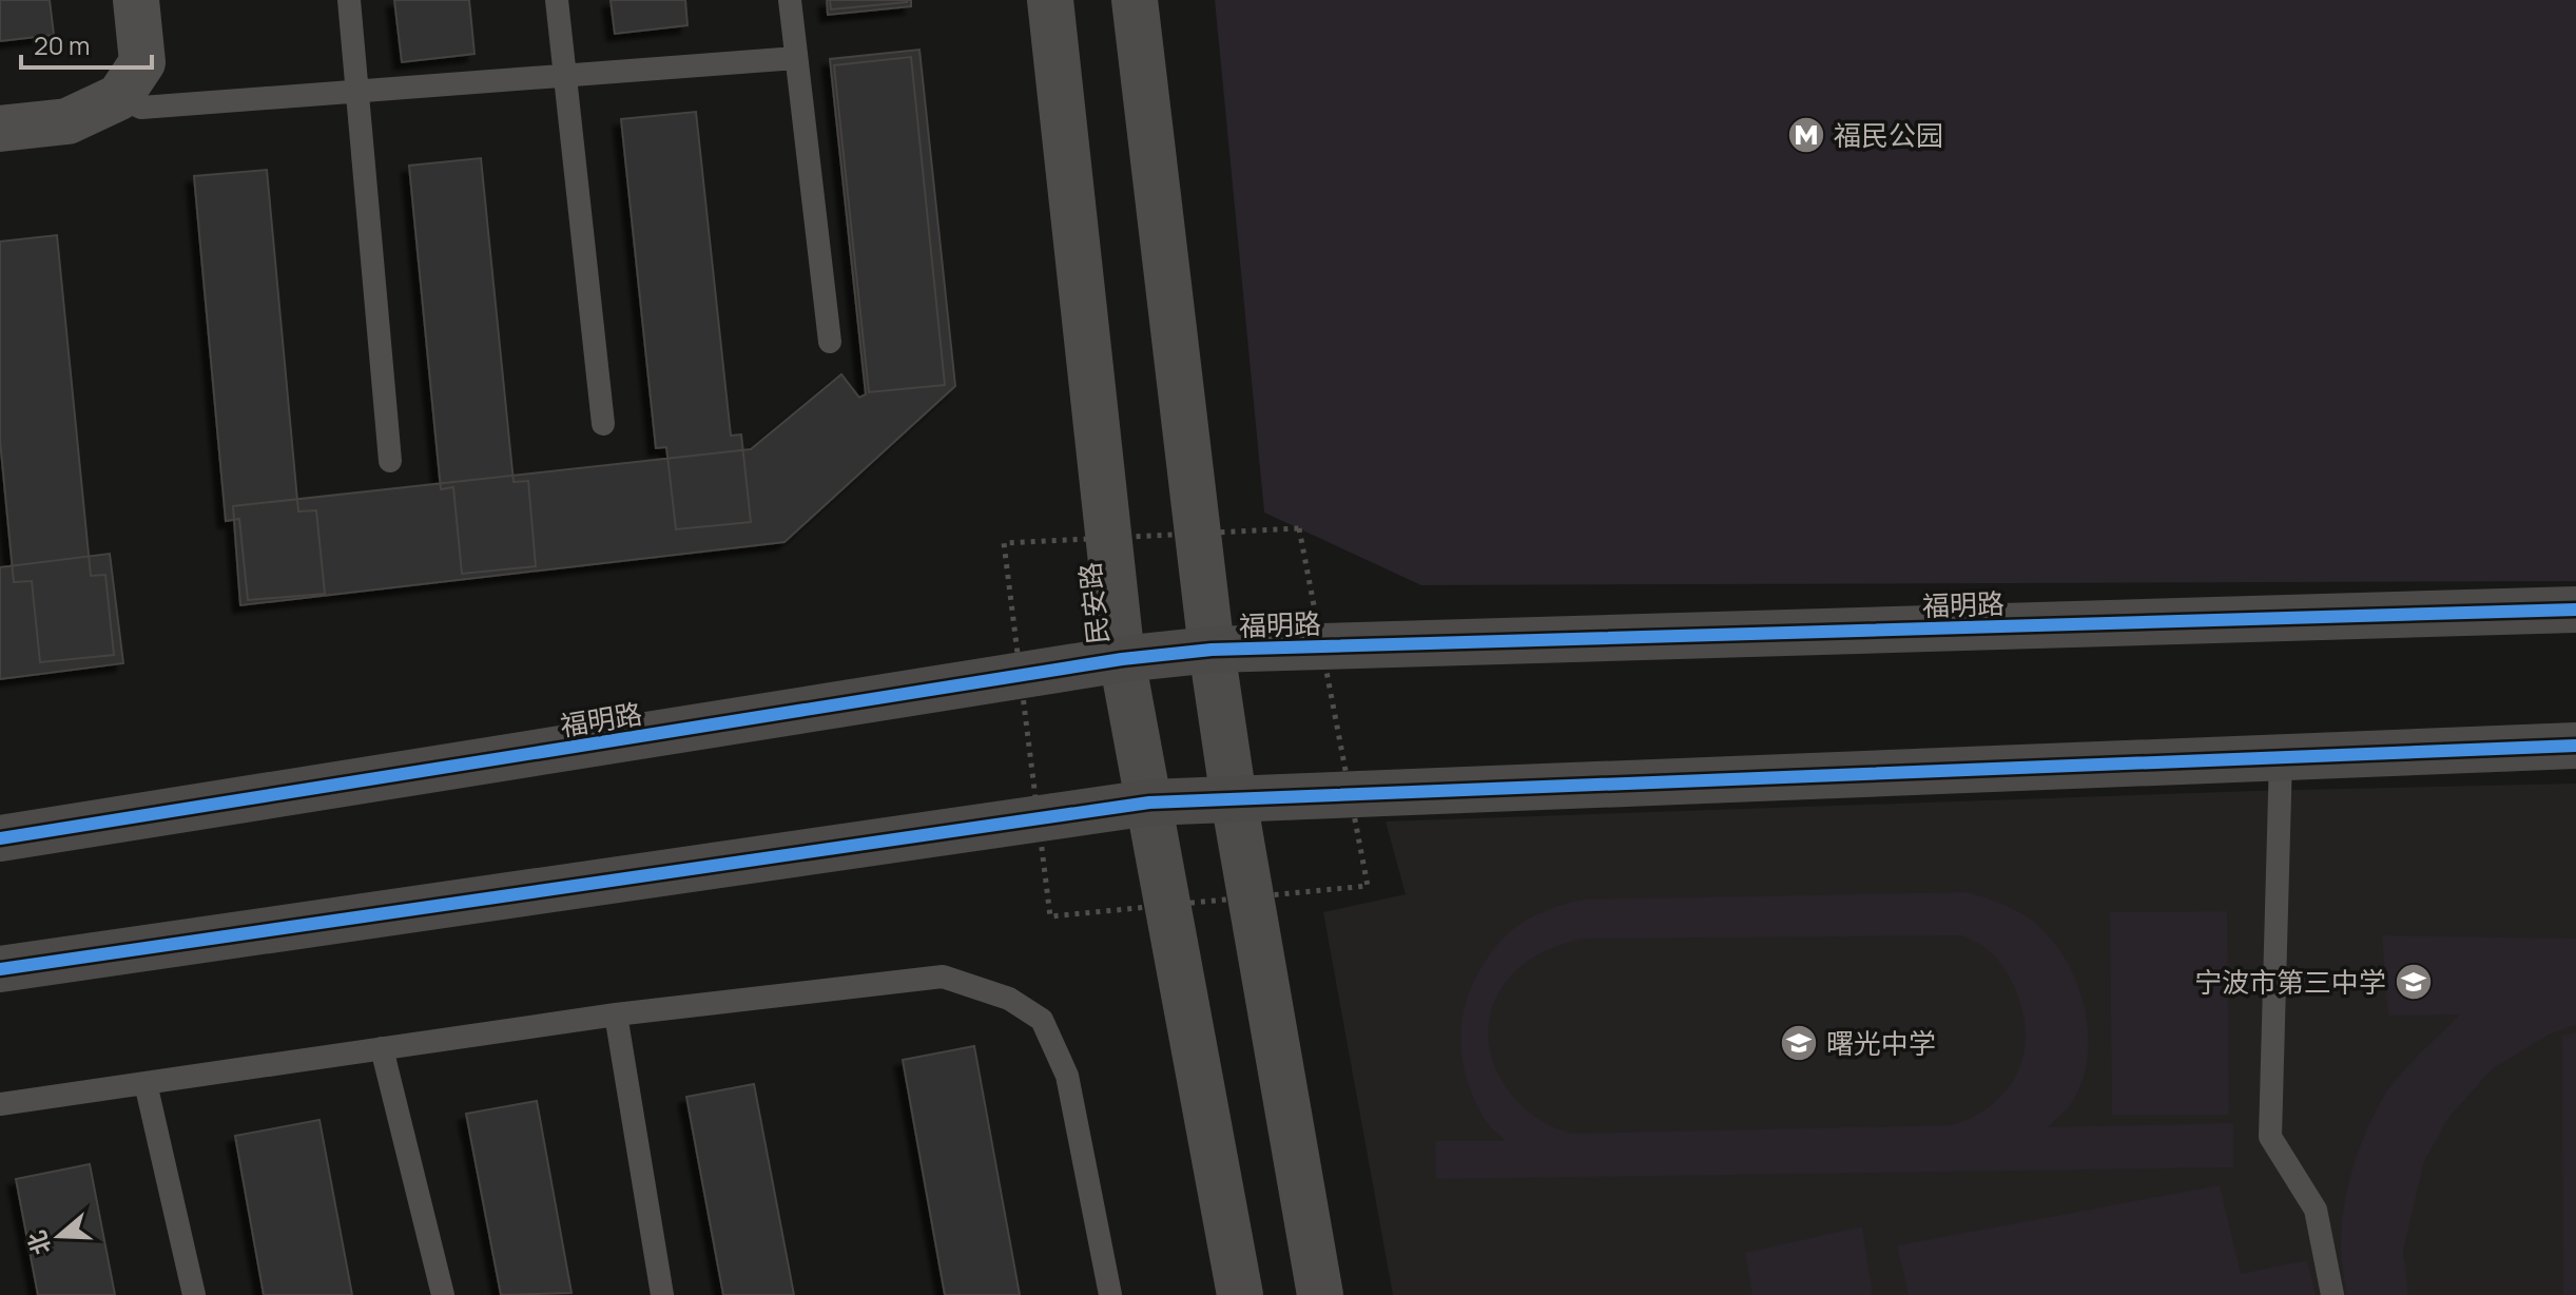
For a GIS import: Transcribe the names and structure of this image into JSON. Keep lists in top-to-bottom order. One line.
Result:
{"streets":{"main road":["民安路","福明路"]},"crossings":[["民安路","福明路"]],"places":{"metro station":["福民公园"],"school or university":["宁波市第三中学","曙光中学"]},"scale_bar":"20 m","north":"left"}
